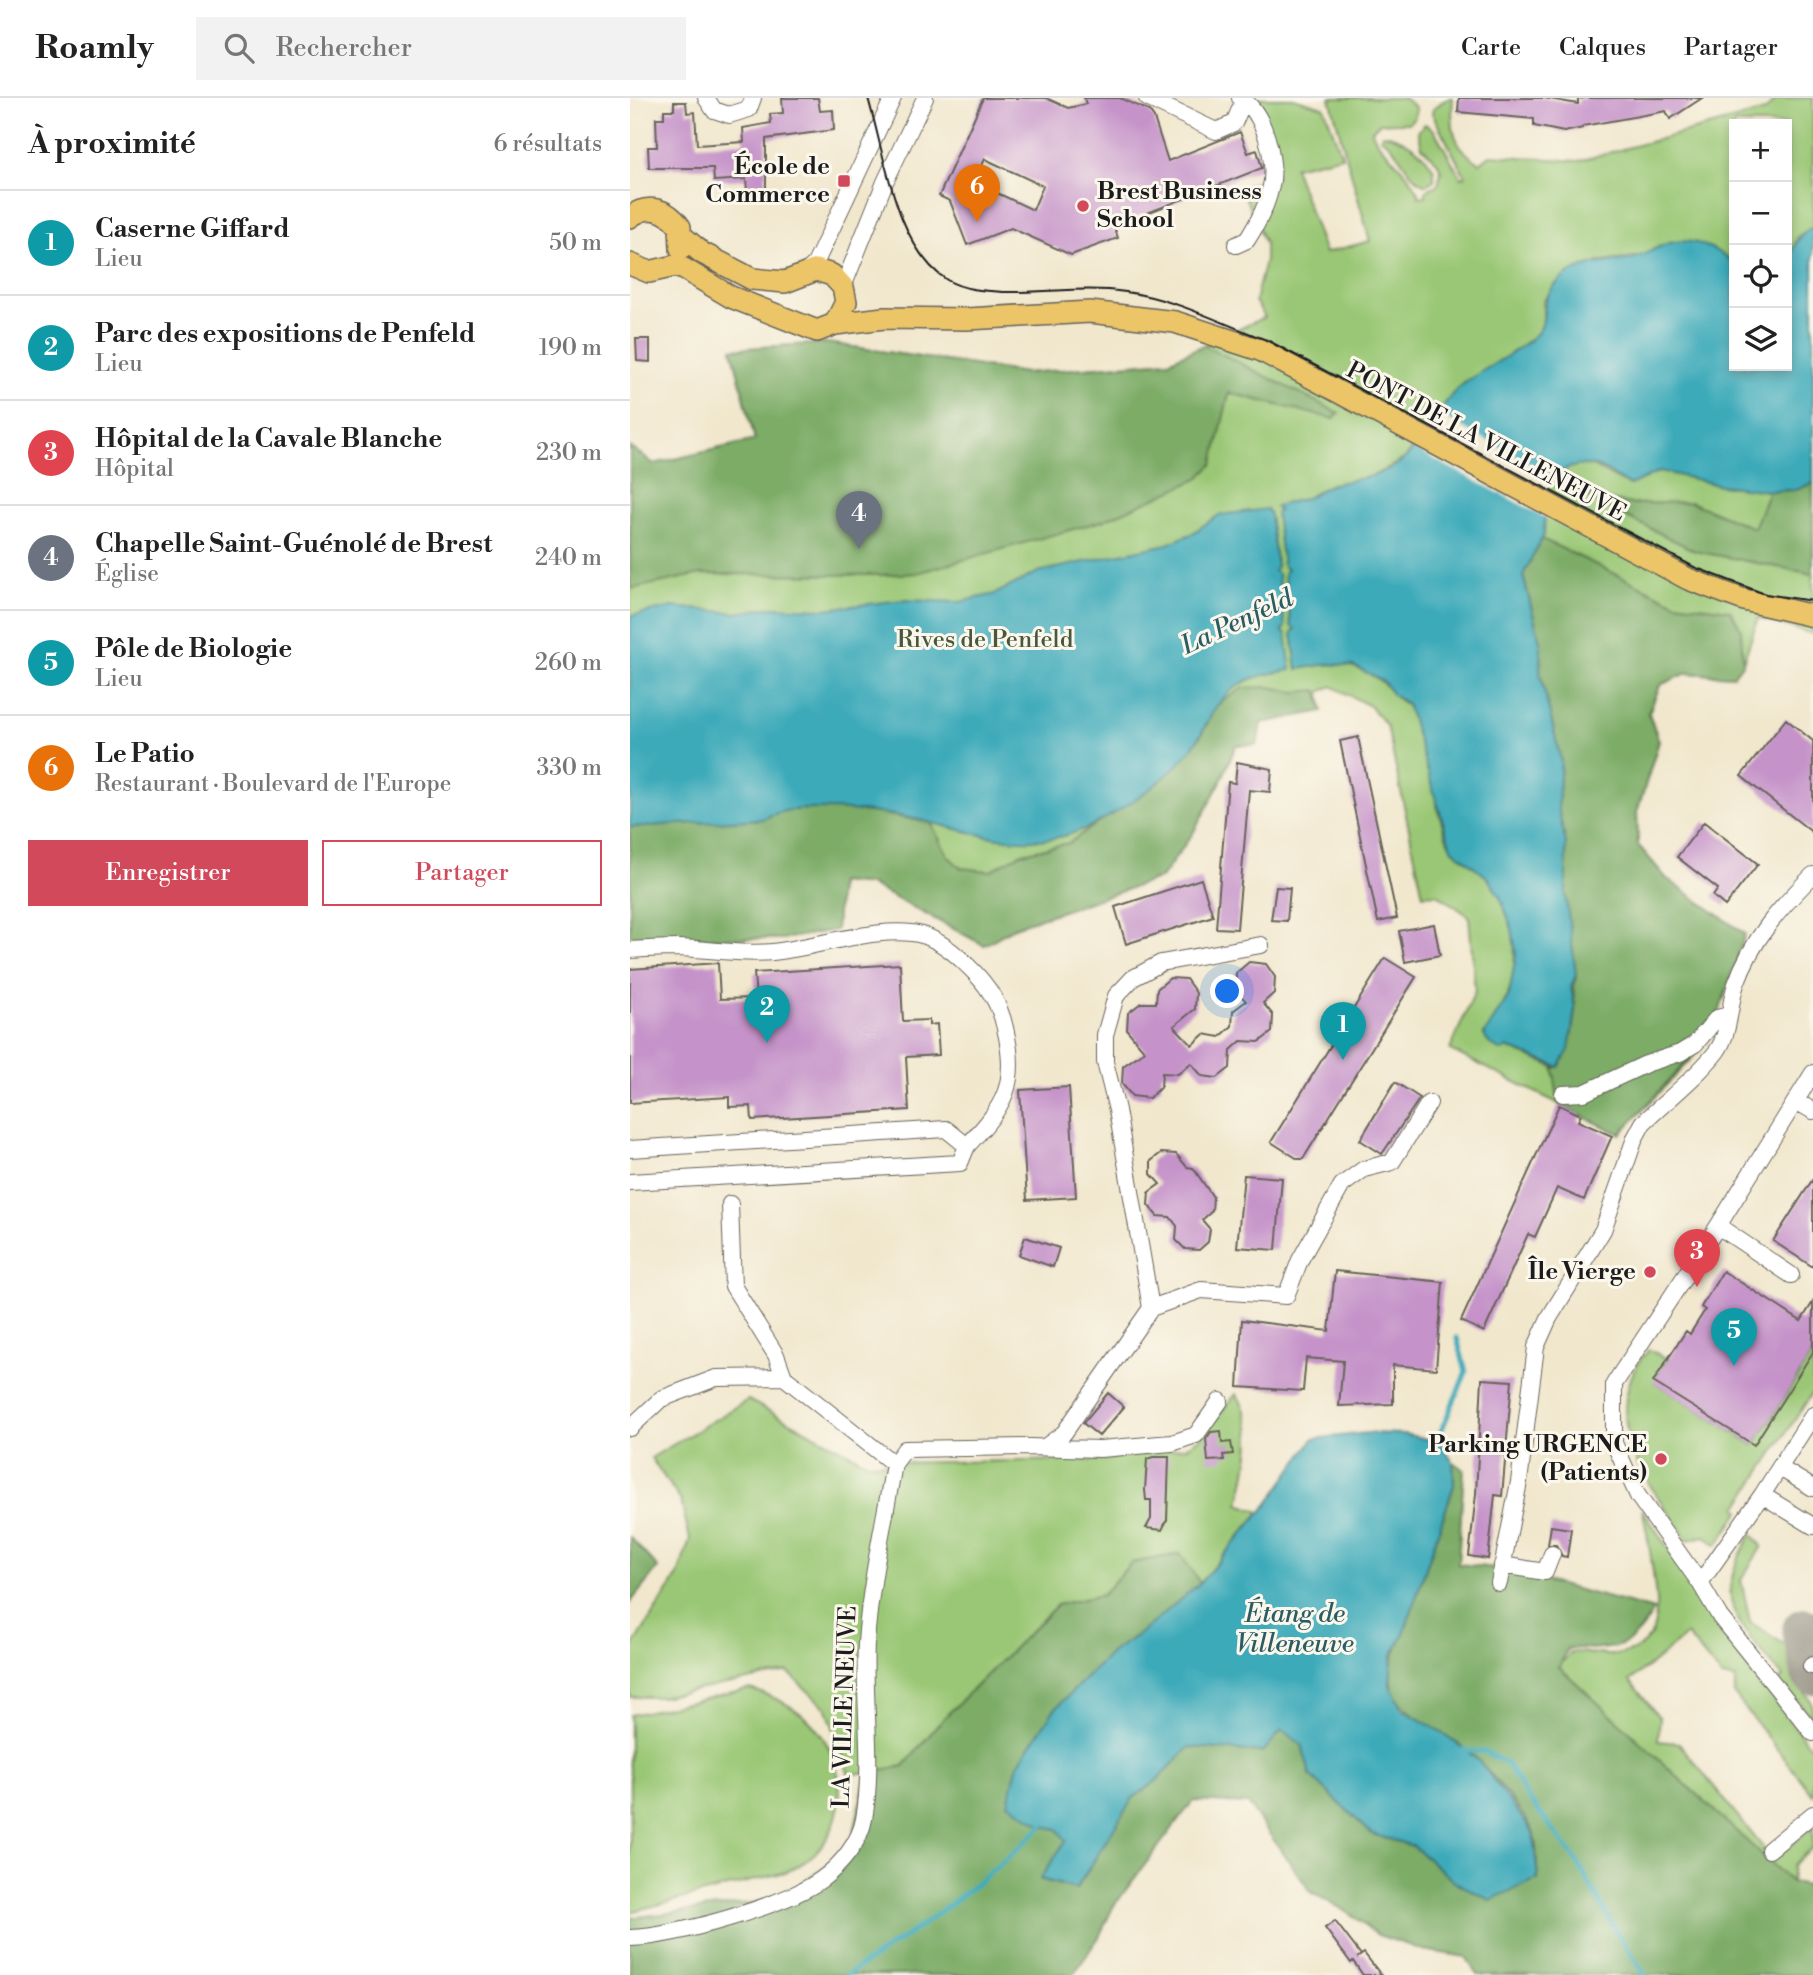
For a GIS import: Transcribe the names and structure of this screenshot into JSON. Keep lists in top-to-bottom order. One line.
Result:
{"streets":{"main road":["PONT DE LA VILLENEUVE"],"street":["LA VILLE NEUVE"]},"water":["La Penfeld","Étang de Villeneuve"],"parks":["Rives de Penfeld"],"places":{"transit":["École de Commerce"],"other":["Brest Business School","Île Vierge","Parking URGENCE (Patients)"]},"page":{"header":"Roamly","search":"Rechercher","nav":["Carte","Calques","Partager"],"heading":["À proximité","6 résultats"],"map_buttons":["+","−"],"pins":["6","4","2","1","3","5"],"list":[{"mark":"1","name":"Caserne Giffard","note":"Lieu","value":"50 m"},{"mark":"2","name":"Parc des expositions de Penfeld","note":"Lieu","value":"190 m"},{"mark":"3","name":"Hôpital de la Cavale Blanche","note":"Hôpital","value":"230 m"},{"mark":"4","name":"Chapelle Saint-Guénolé de Brest","note":"Église","value":"240 m"},{"mark":"5","name":"Pôle de Biologie","note":"Lieu","value":"260 m"},{"mark":"6","name":"Le Patio","note":"Restaurant · Boulevard de l'Europe","value":"330 m"}],"buttons":["Enregistrer","Partager"]}}
